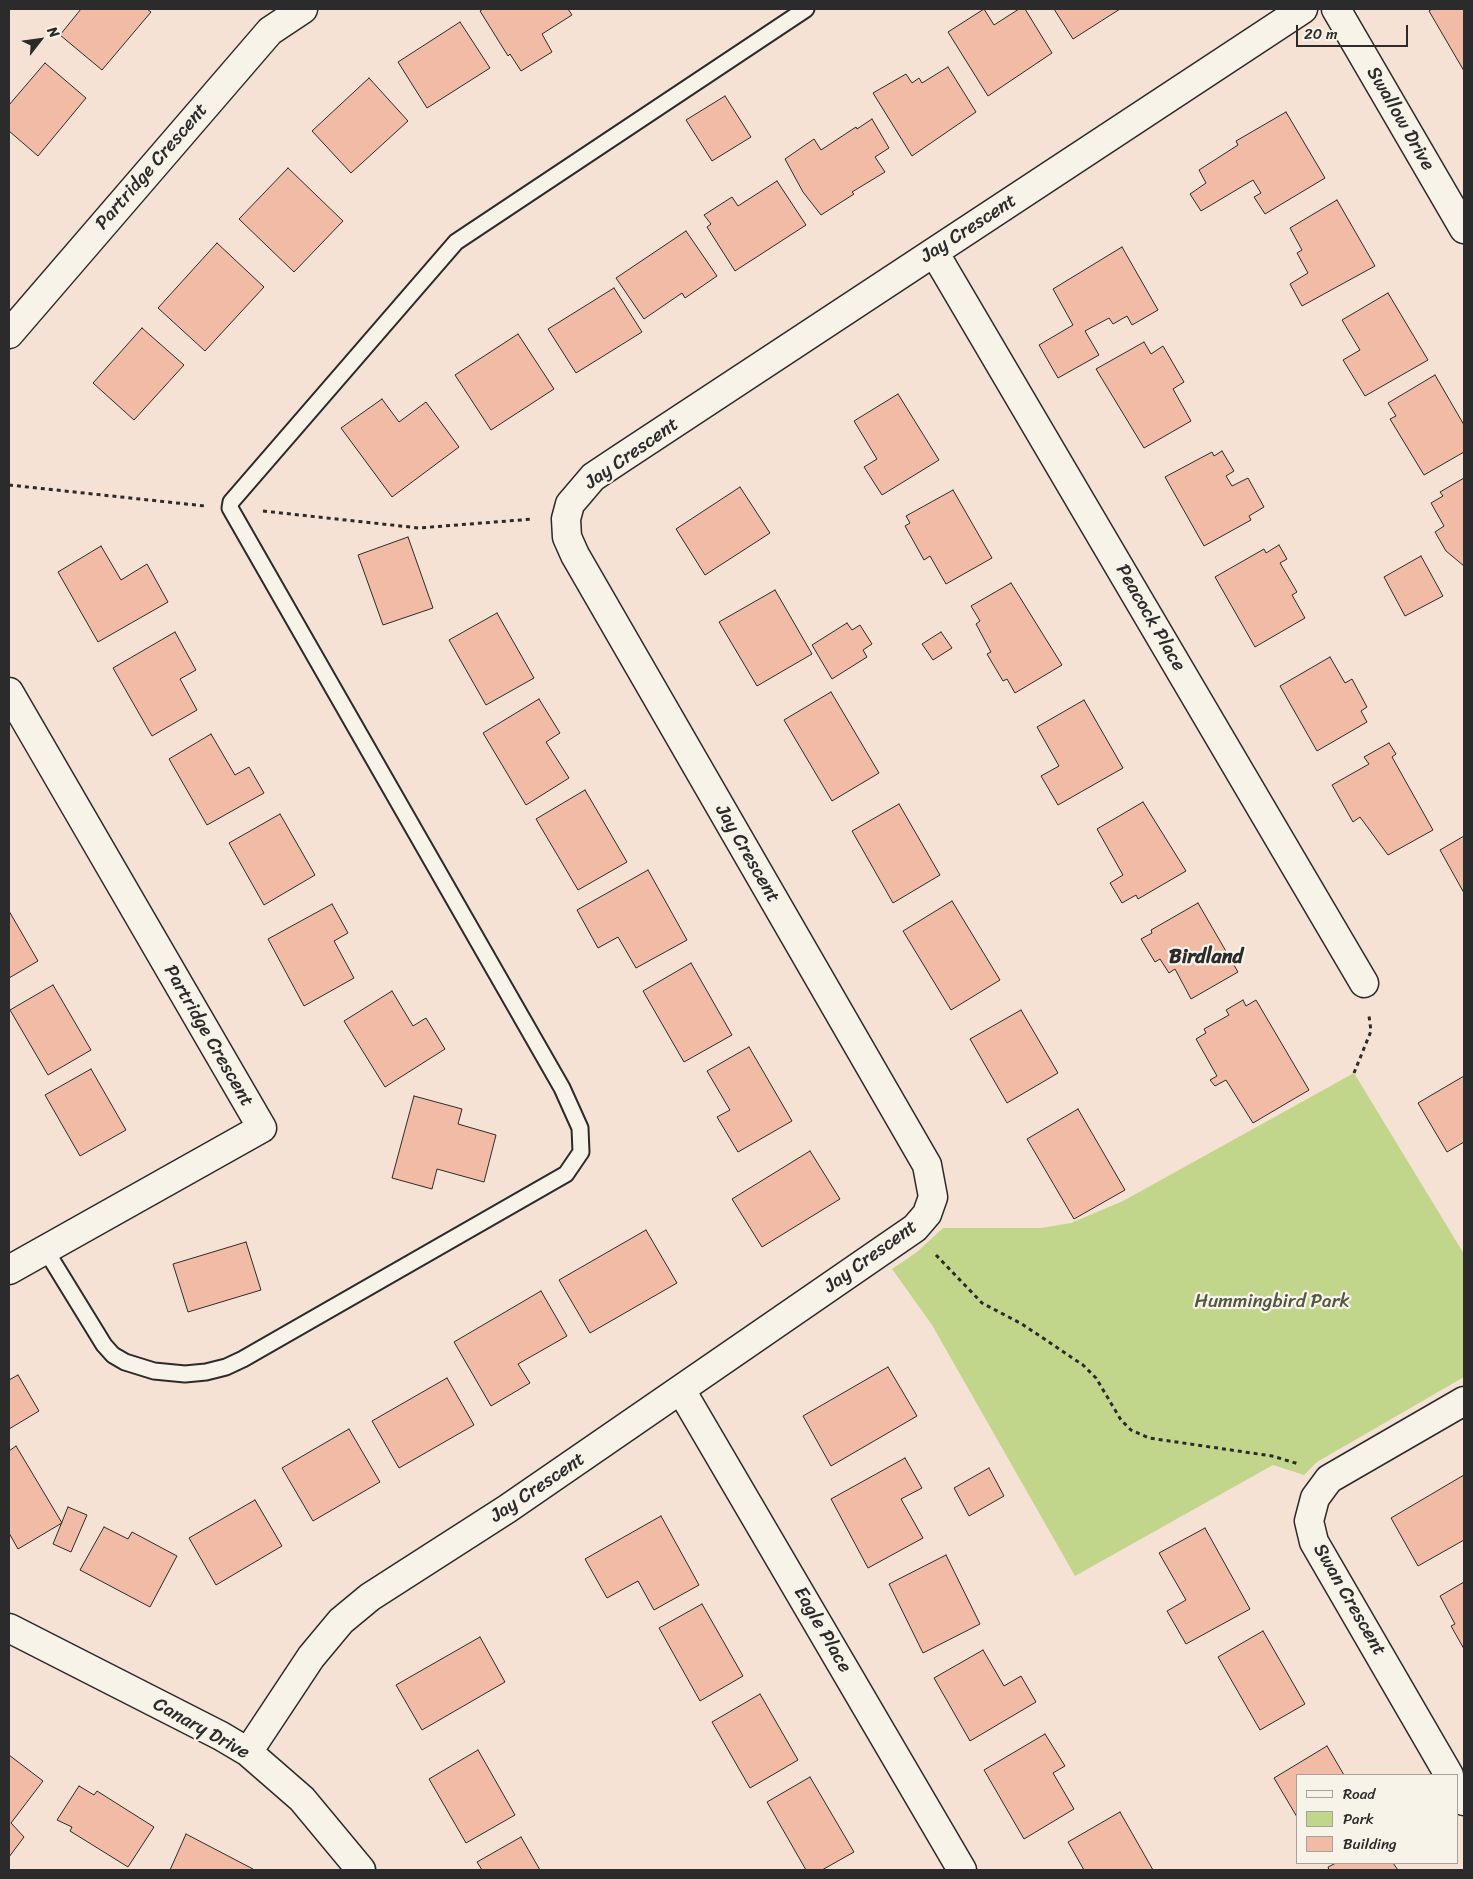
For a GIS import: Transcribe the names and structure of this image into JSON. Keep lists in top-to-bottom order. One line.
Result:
{"streets":{"street":["Swallow Drive","Partridge Crescent","Jay Crescent","Peacock Place","Swan Crescent","Eagle Place","Canary Drive"]},"crossings":[["Jay Crescent","Peacock Place"],["Jay Crescent","Eagle Place"],["Jay Crescent","Canary Drive"]],"districts":["Birdland"],"parks":["Hummingbird Park"],"legend":["Road","Park","Building"],"scale_bar":"20 m","north":"top right"}
